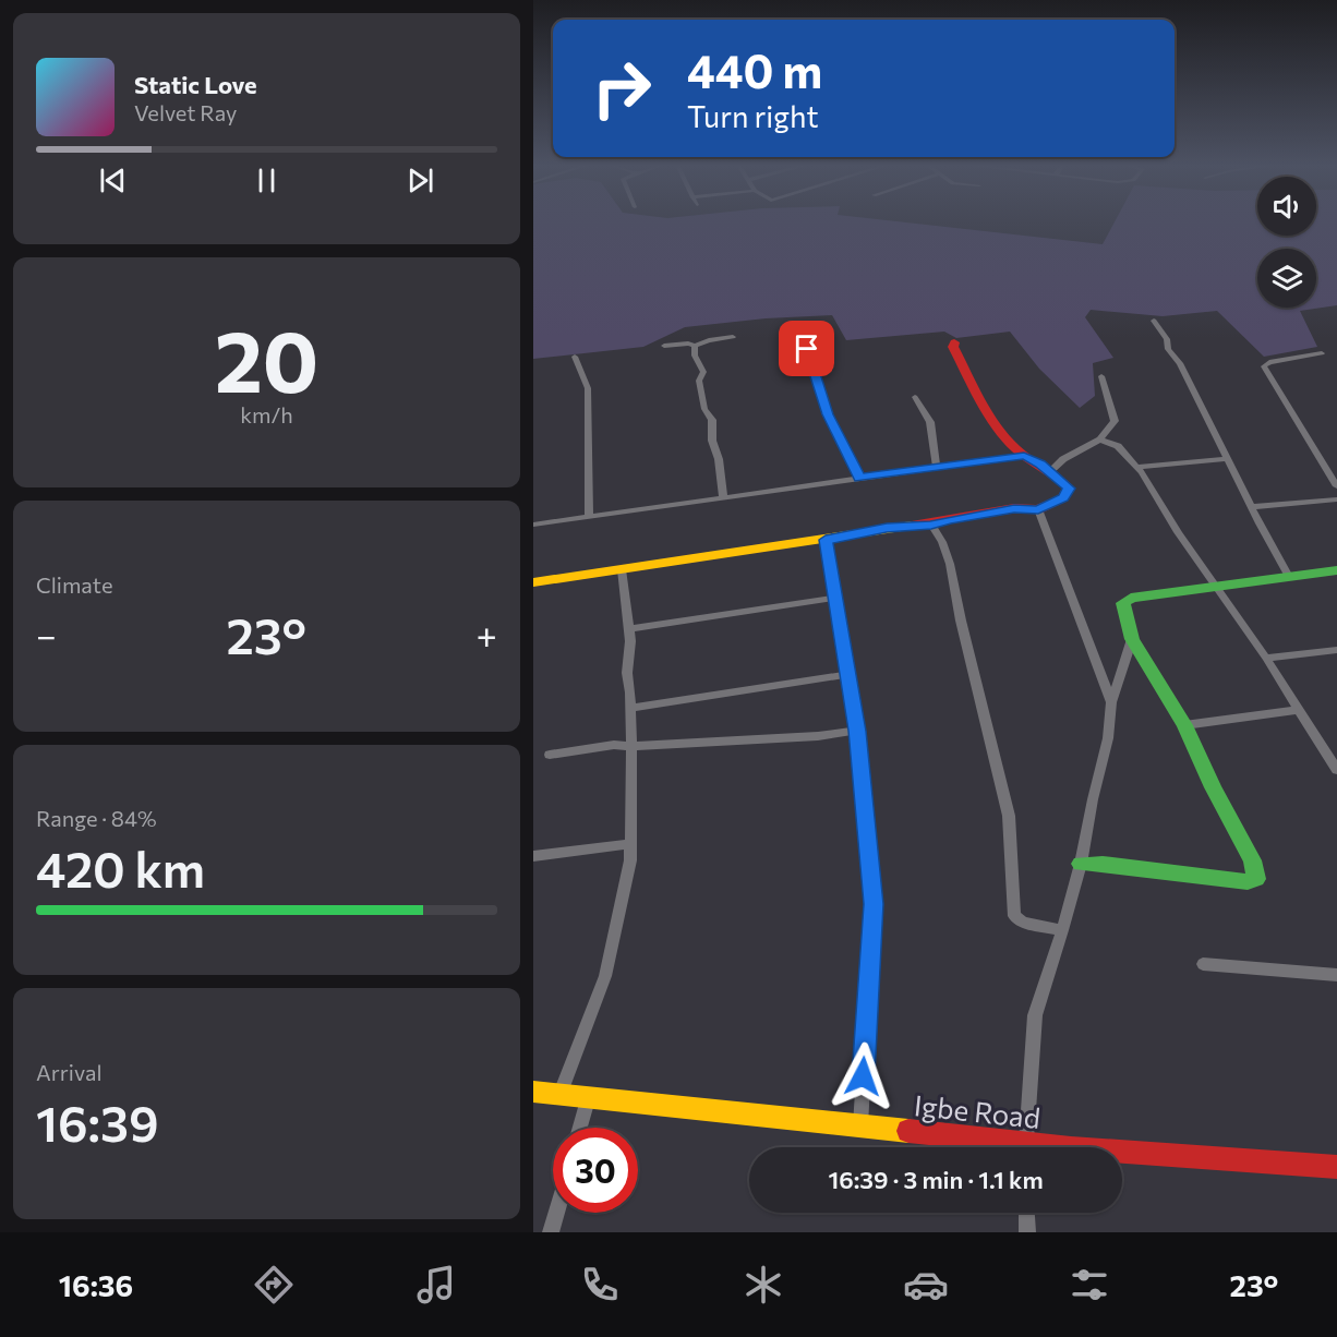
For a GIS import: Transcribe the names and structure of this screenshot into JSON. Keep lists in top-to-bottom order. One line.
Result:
{"streets":{"street":["Igbe Road"]},"page":{"turn":["440 m","Turn right"],"song":["Static Love","Velvet Ray"],"tile":[["20","km/h"],"Climate",["Range · 84%","420 km"],["Arrival","16:39"]],"heat":["−","23°","+"],"limit":"30","trip":"16:39 · 3 min · 1.1 km","tabs":["16:36","23°"]}}
